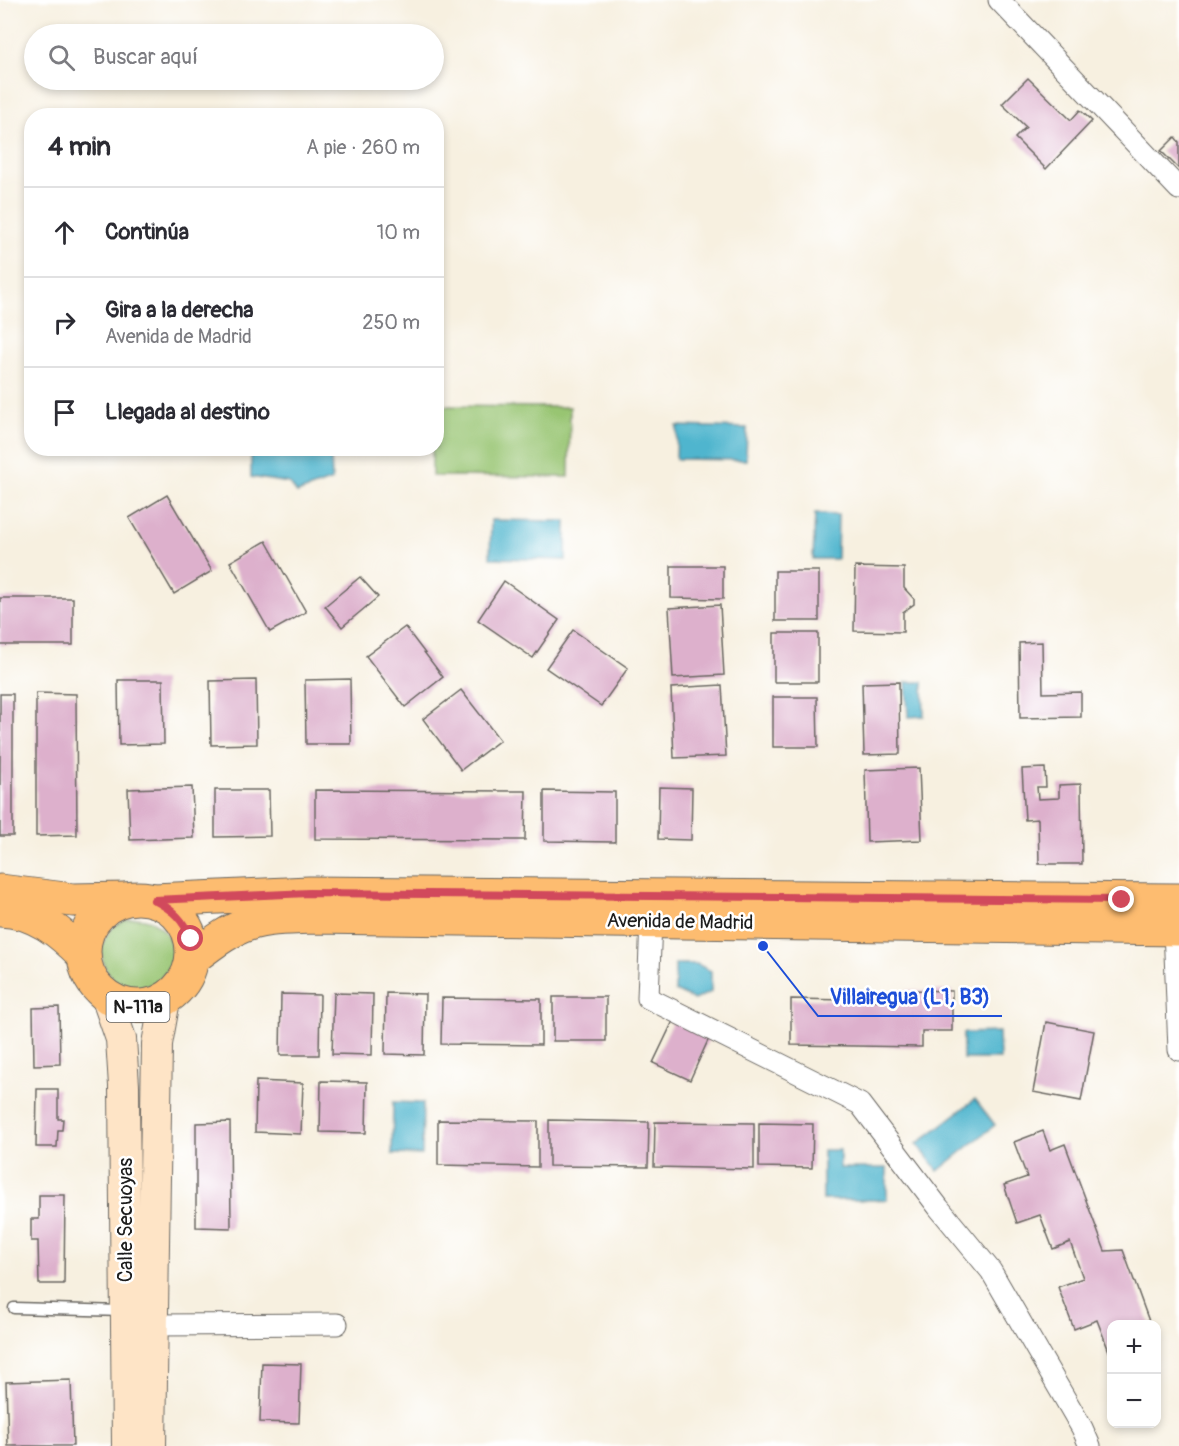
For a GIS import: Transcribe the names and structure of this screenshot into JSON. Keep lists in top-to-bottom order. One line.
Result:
{"streets":{"main road":["Avenida de Madrid","N-111a","Calle Secuoyas"]},"crossings":[["Avenida de Madrid","N-111a"],["Avenida de Madrid","Calle Secuoyas"],["N-111a","Calle Secuoyas"]],"places":["Villairegua (L1, B3)"],"page":{"search":"Buscar aquí","heading":["4 min","A pie · 260 m"],"list":[["Continúa","10 m"],["Gira a la derecha","Avenida de Madrid","250 m"],"Llegada al destino"],"map_buttons":["+","−"]}}
